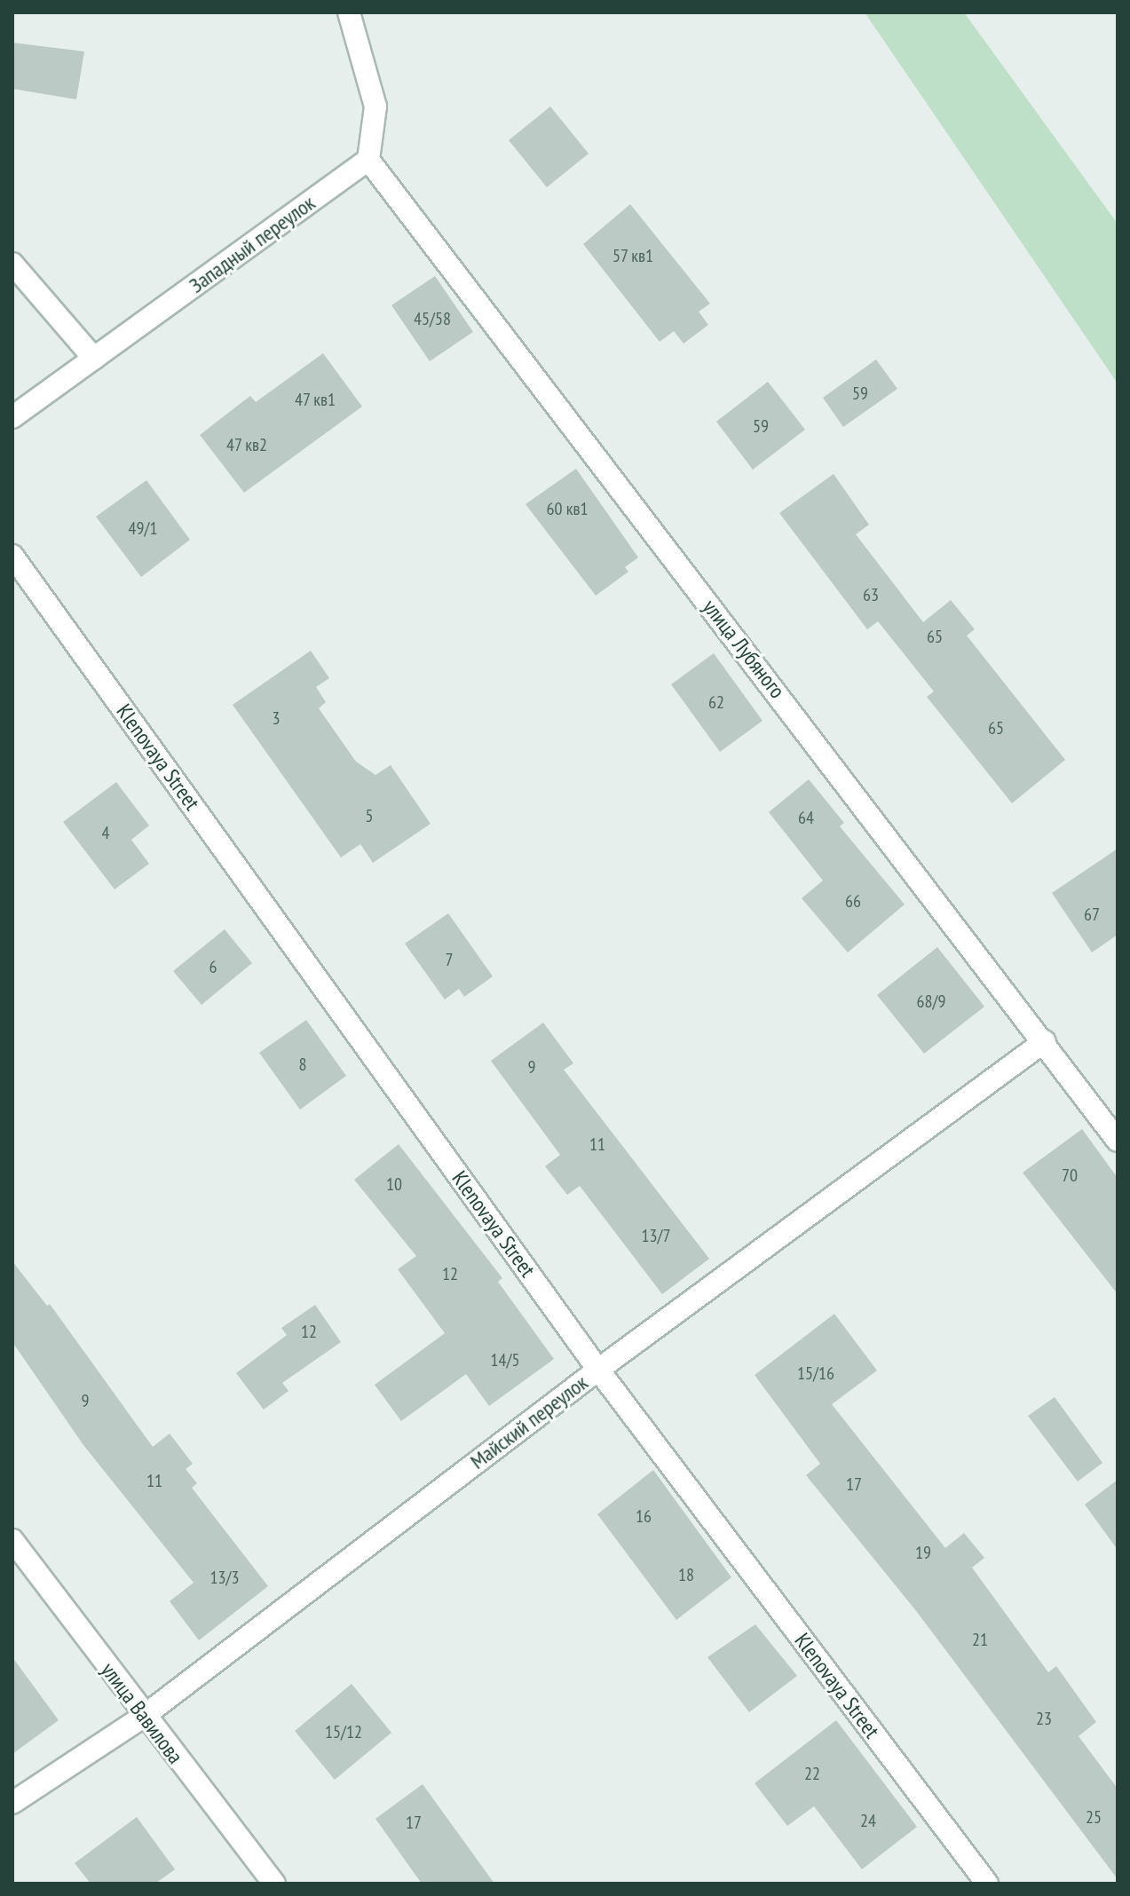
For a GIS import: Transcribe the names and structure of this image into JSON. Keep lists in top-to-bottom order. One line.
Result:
{"streets":{"street":["Западный переулок","улица Лубяного","Klenovaya Street","Майский переулок","улица Вавилова"]},"crossings":[["Западный переулок","улица Лубяного"],["улица Лубяного","Майский переулок"],["Klenovaya Street","Майский переулок"],["Майский переулок","улица Вавилова"]],"house_numbers":["57 кв1","45/58","59","47 кв1","59","47 кв2","60 кв1","49/1","63","65","62","3","65","5","64","4","66","67","7","6","68/9","8","9","11","70","10","13/7","12","12","14/5","15/16","9","11","17","16","19","18","13/3","21","23","15/12","22","25","24","17"]}
